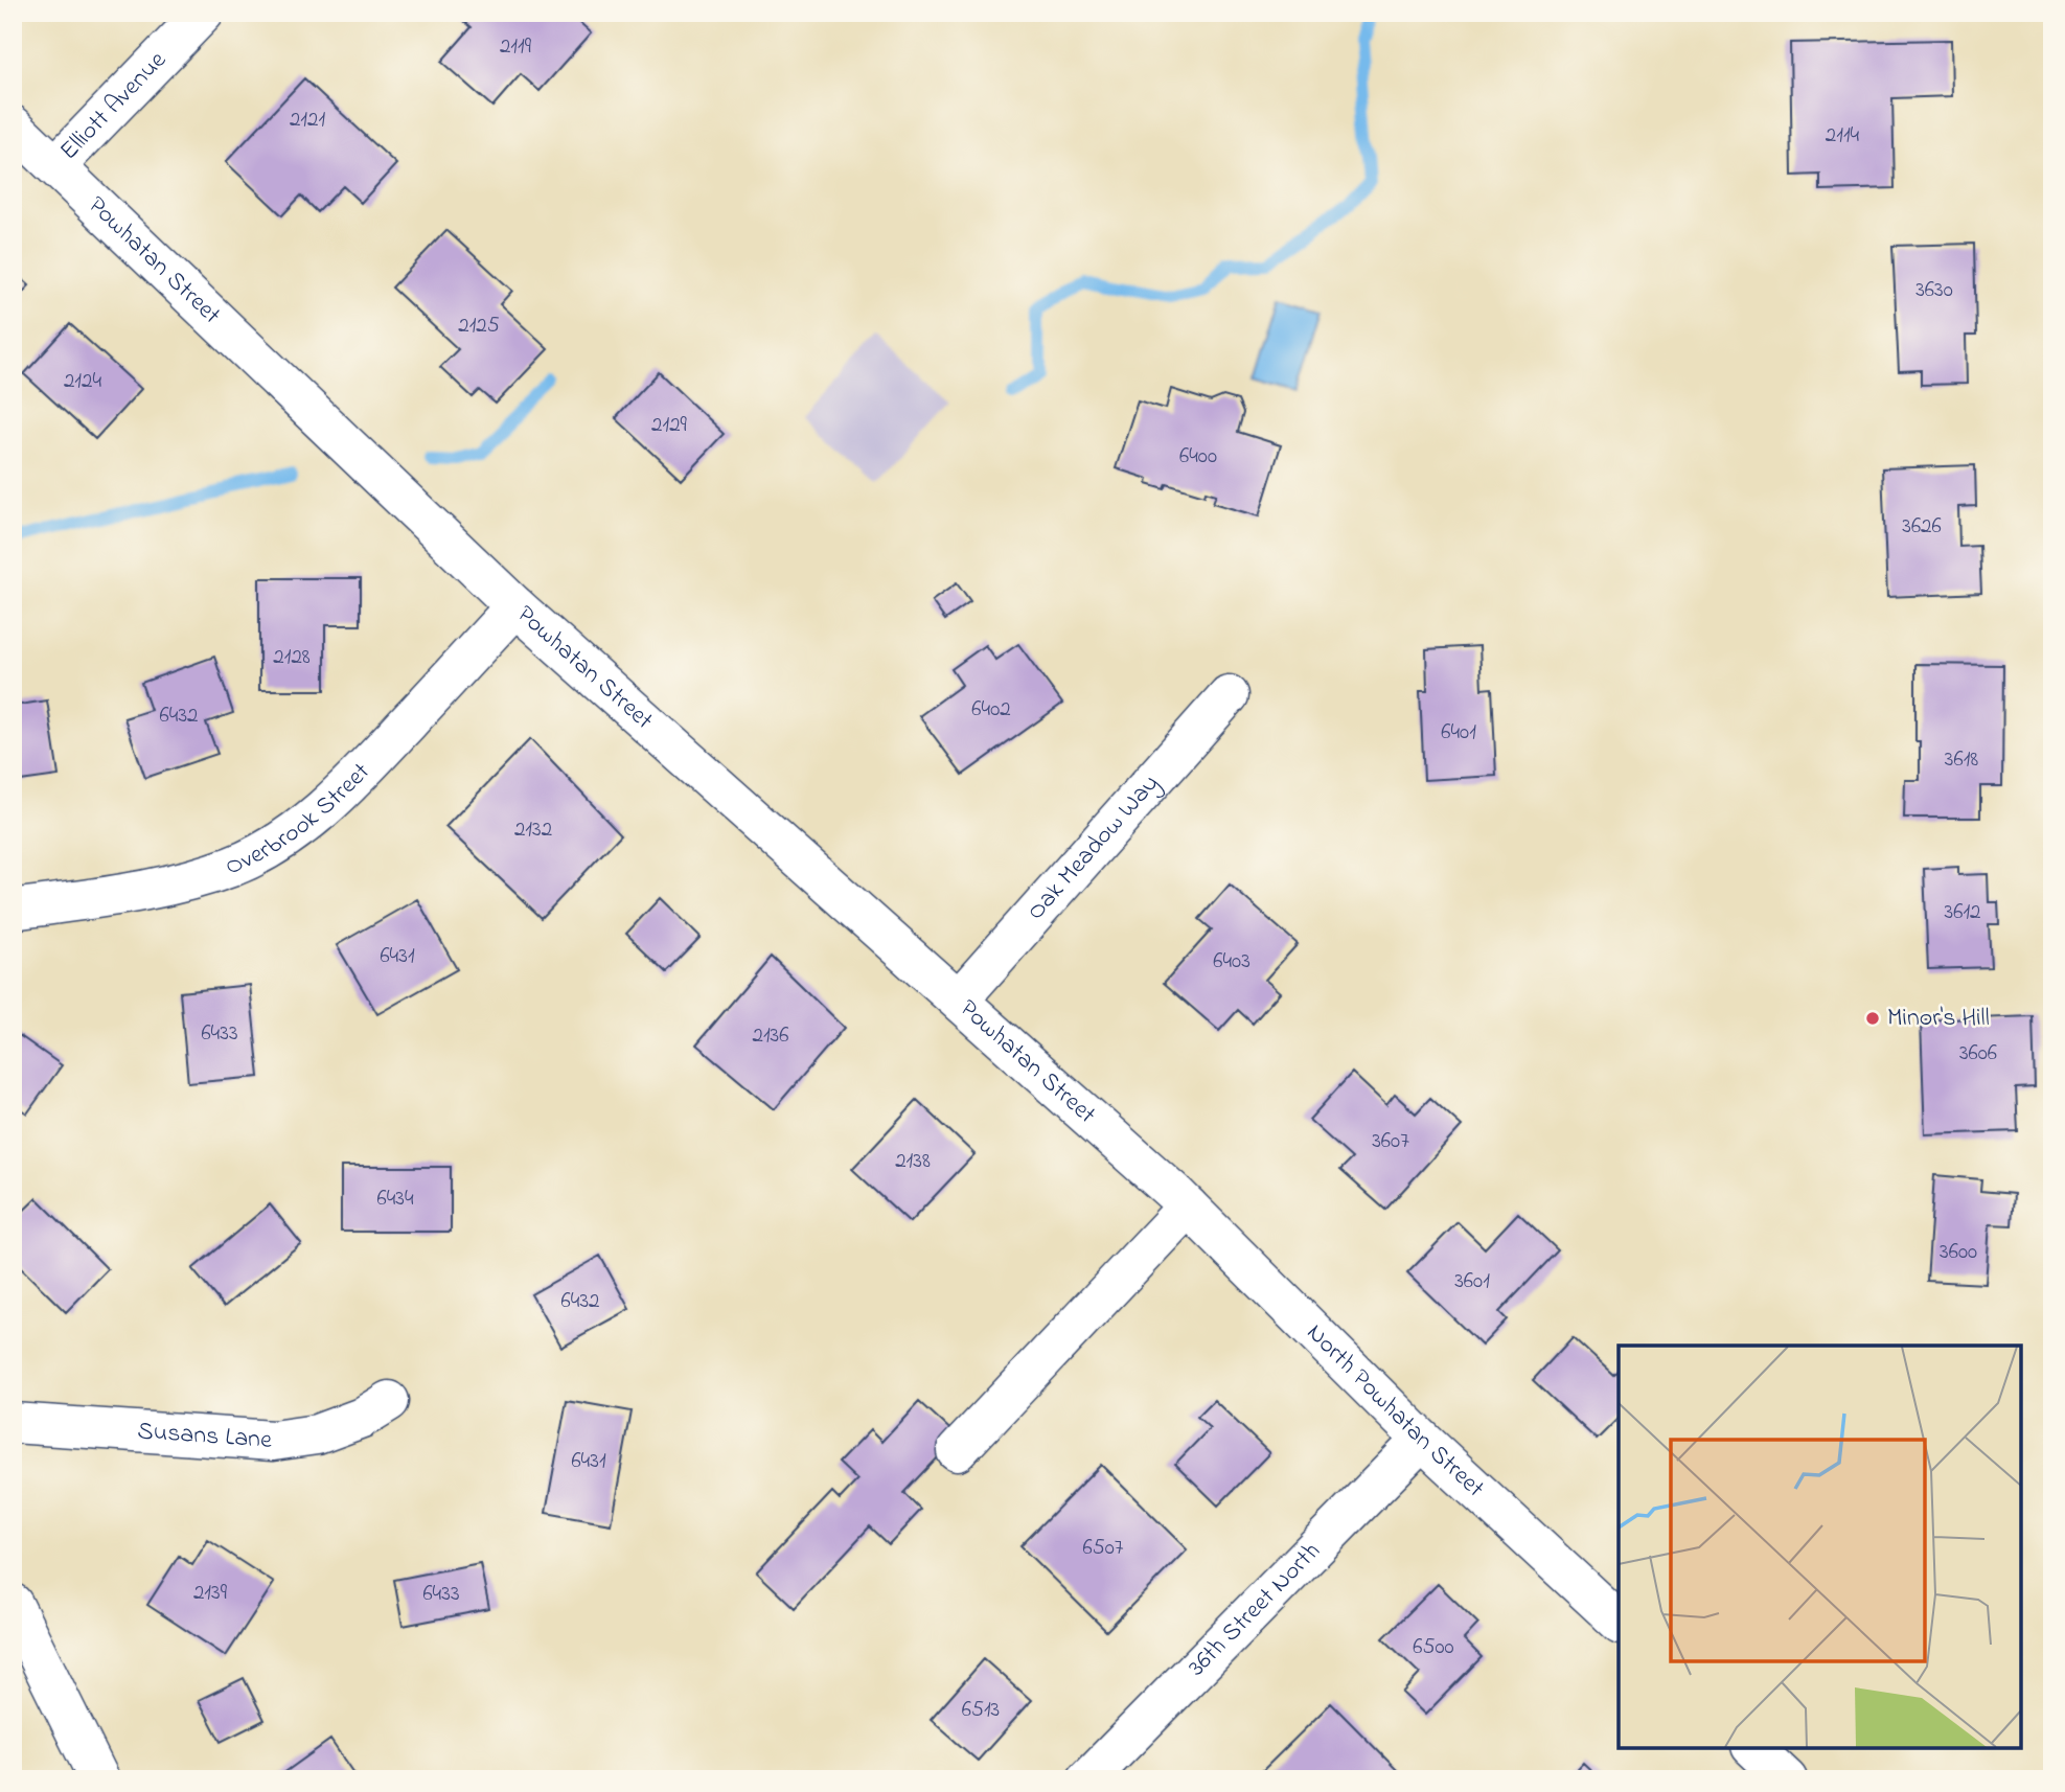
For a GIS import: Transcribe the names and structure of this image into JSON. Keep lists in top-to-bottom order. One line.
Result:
{"streets":{"street":["Elliott Avenue","Powhatan Street","Overbrook Street","Oak Meadow Way","North Powhatan Street","Susans Lane","36th Street North"]},"crossings":[["Elliott Avenue","Powhatan Street"],["Powhatan Street","Overbrook Street"],["Powhatan Street","Oak Meadow Way"],["Powhatan Street","North Powhatan Street"],["North Powhatan Street","36th Street North"]],"places":["Minor's Hill"],"house_numbers":["2119","2121","2114","3630","2125","2124","2129","6400","3626","2128","6402","6432","6401","3618","2132","3612","6431","6403","6433","2136","3606","3607","2138","6434","3600","3601","6432","6431","6507","2139","6433","6500","6513"]}
